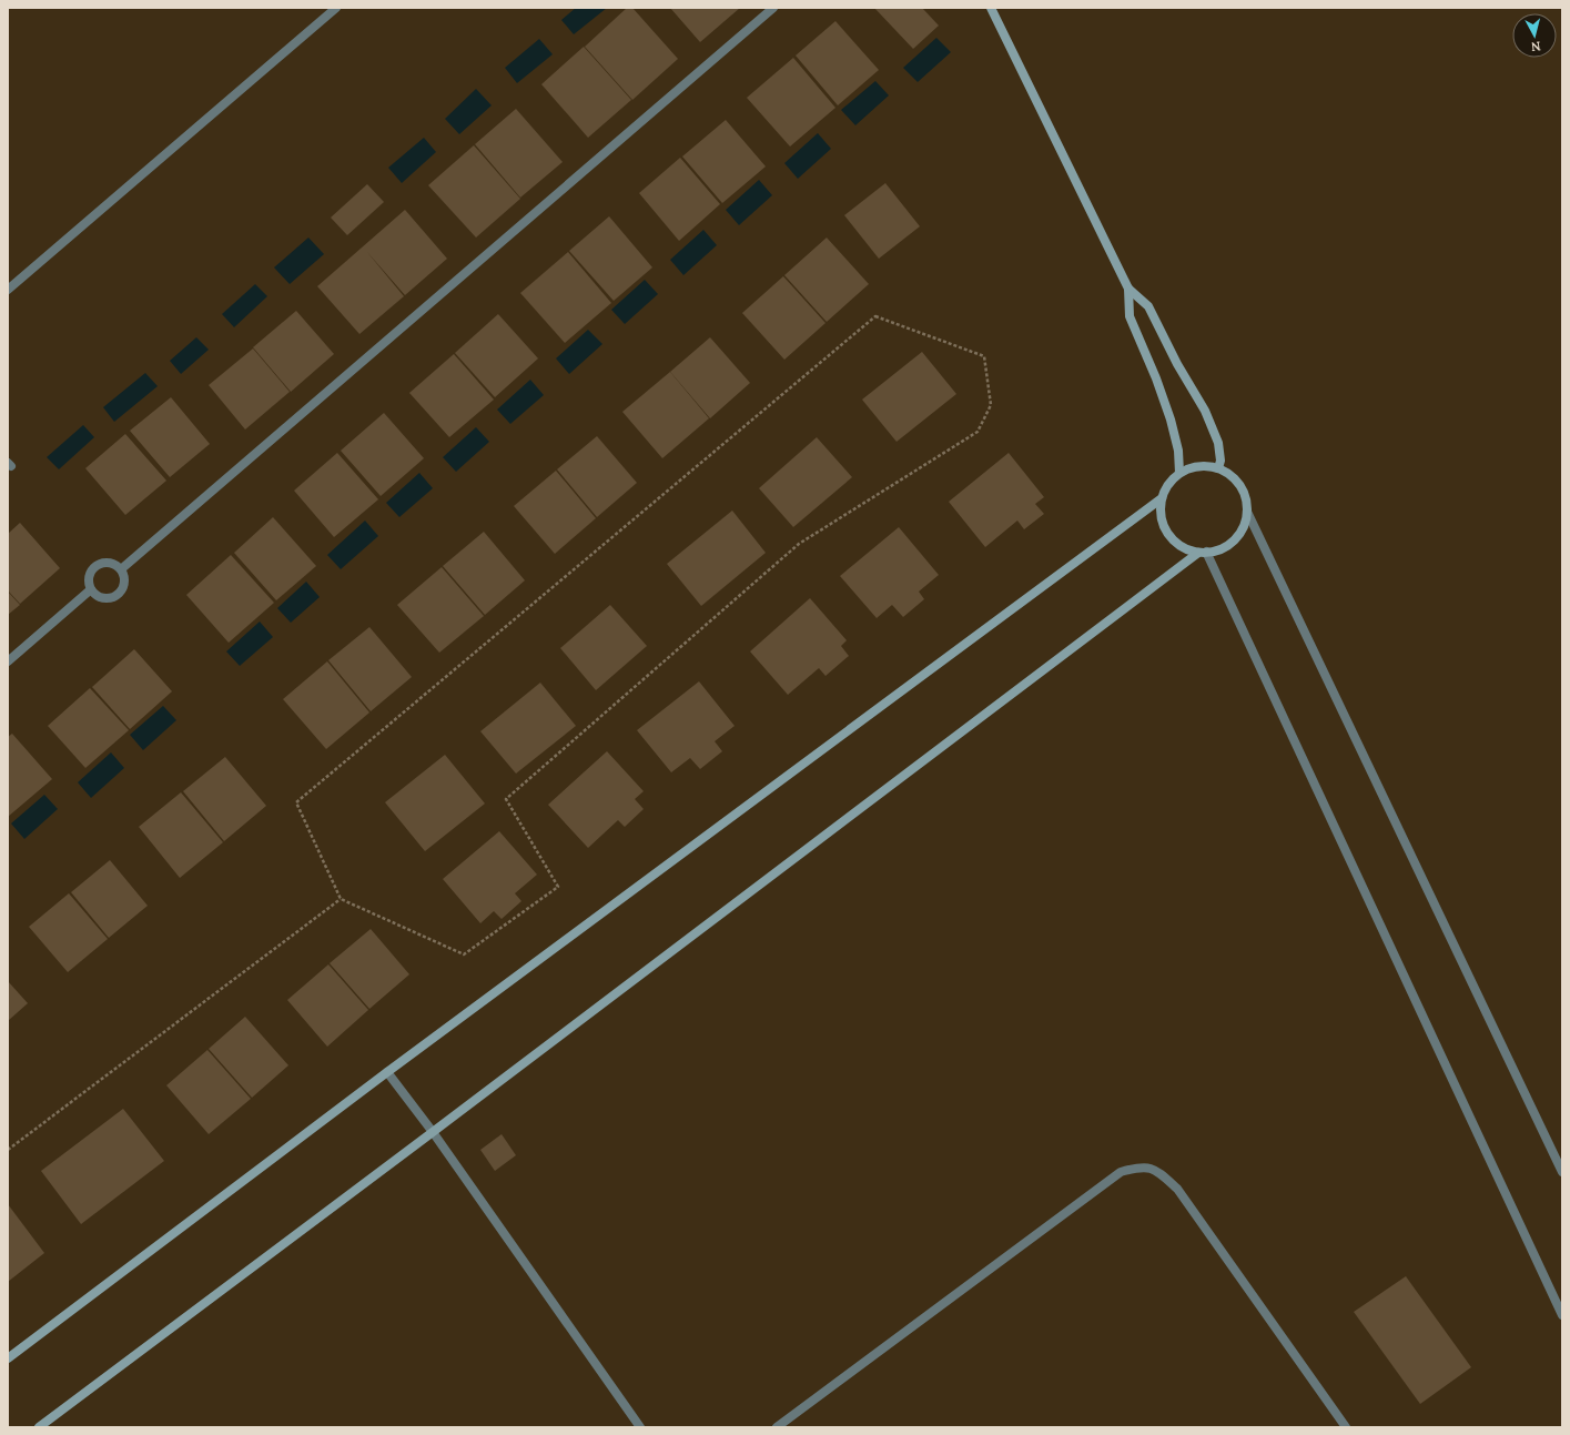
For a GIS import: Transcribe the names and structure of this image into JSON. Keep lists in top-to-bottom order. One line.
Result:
{"north":"bottom"}
